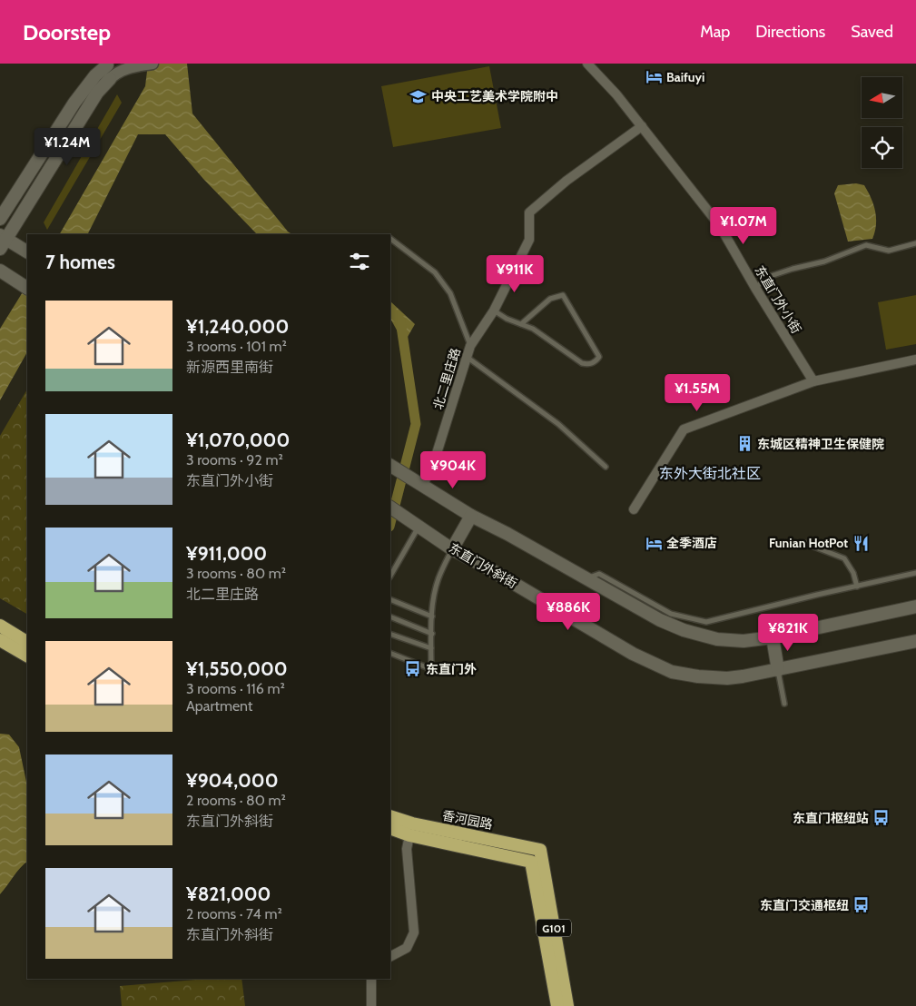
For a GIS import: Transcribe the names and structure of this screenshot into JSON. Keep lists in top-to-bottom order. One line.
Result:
{"streets":{"highway":["香河园路","G101"],"main road":["东直门外斜街"],"street":["东直门外小街","北二里庄路"]},"crossings":[["东直门外小街","北二里庄路"]],"districts":["东外大街北社区"],"places":{"hotel":["Baifuyi","全季酒店"],"school or university":["中央工艺美术学院附中"],"building":["东城区精神卫生保健院"],"restaurant":["Funian HotPot"],"bus stop":["东直门外","东直门枢纽站","东直门交通枢纽"]},"north":"left","page":{"header":"Doorstep","nav":["Map","Directions","Saved"],"price":["¥1.24M","¥1.07M","¥911K","¥1.55M","¥904K","¥886K","¥821K"],"heading":"7 homes","list":[{"name":"¥1,240,000","note":"3 rooms · 101 m² · 新源西里南街"},{"name":"¥1,070,000","note":"3 rooms · 92 m² · 东直门外小街"},{"name":"¥911,000","note":"3 rooms · 80 m² · 北二里庄路"},{"name":"¥1,550,000","note":"3 rooms · 116 m² · Apartment"},{"name":"¥904,000","note":"2 rooms · 80 m² · 东直门外斜街"},{"name":"¥821,000","note":"2 rooms · 74 m² · 东直门外斜街"}]}}
